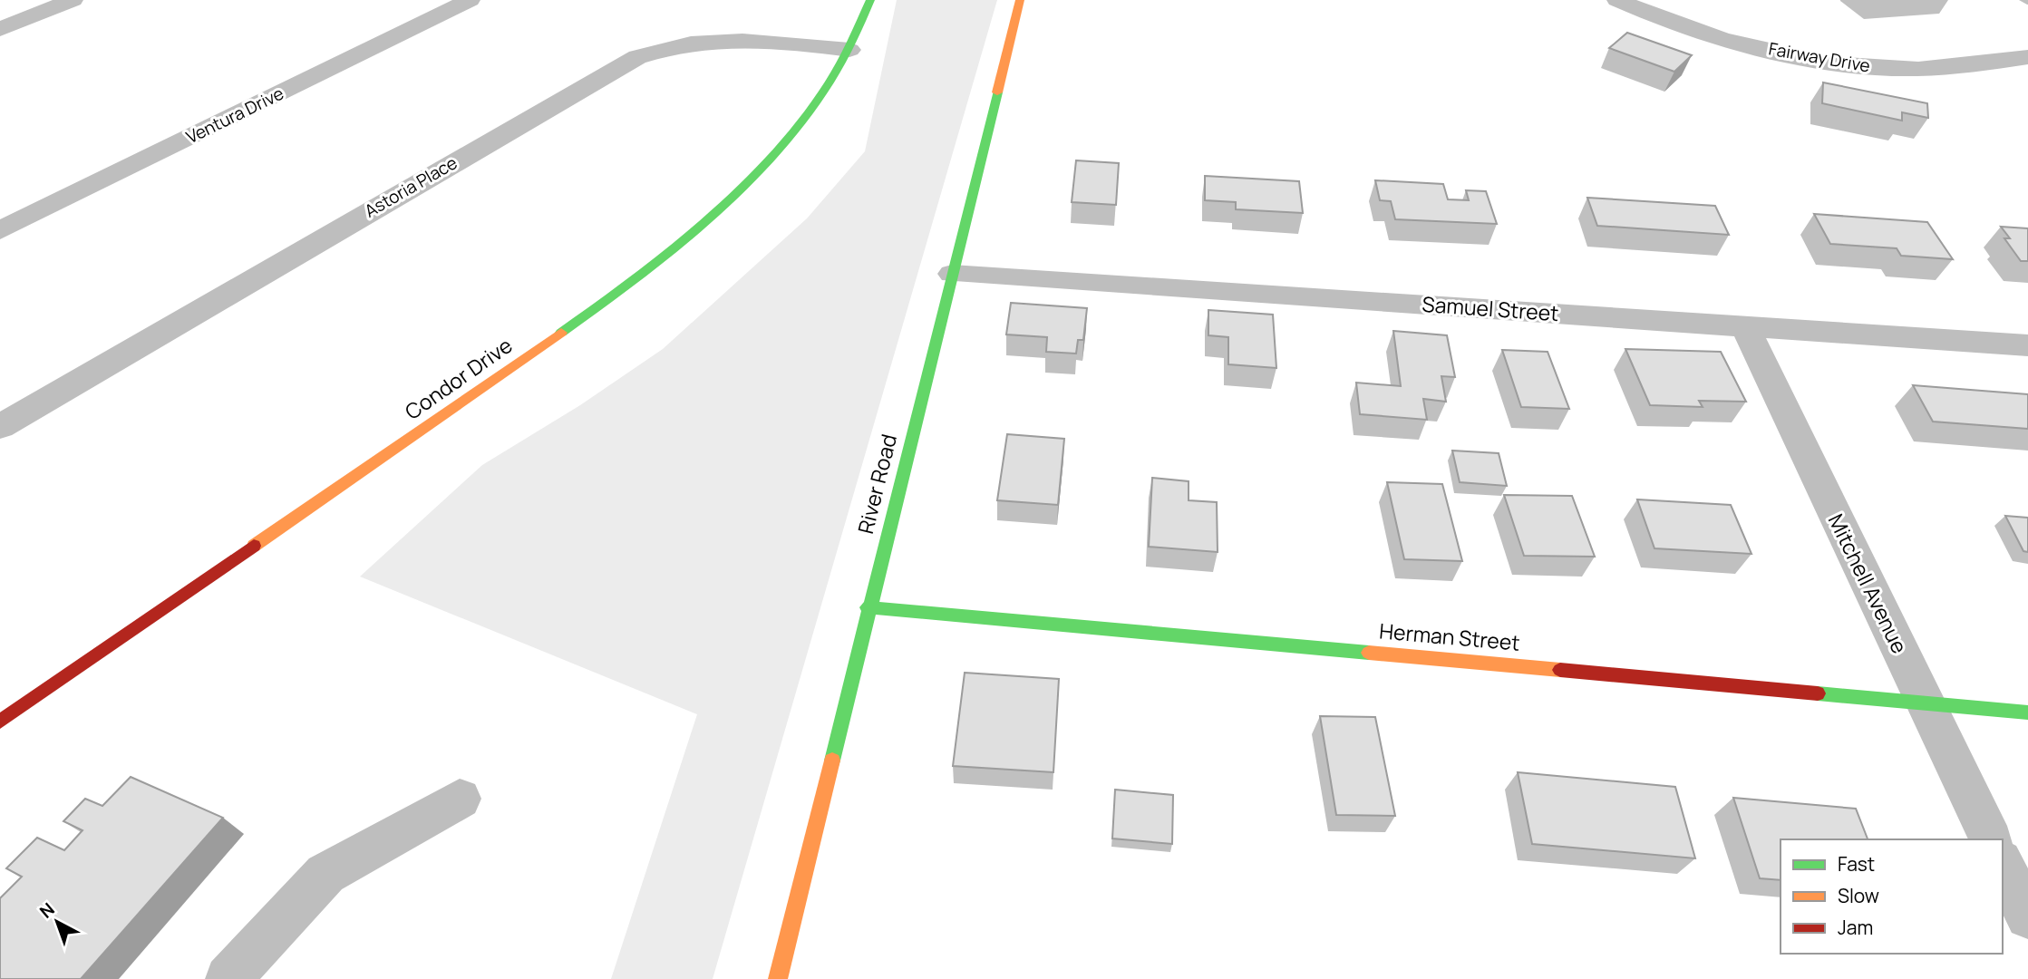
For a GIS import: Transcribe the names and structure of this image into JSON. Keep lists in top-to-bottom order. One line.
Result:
{"streets":{"street":["Fairway Drive","Ventura Drive","Astoria Place","Samuel Street","Condor Drive","River Road","Mitchell Avenue","Herman Street"]},"crossings":[["Astoria Place","Condor Drive"],["Samuel Street","River Road"],["Samuel Street","Mitchell Avenue"],["River Road","Herman Street"],["Mitchell Avenue","Herman Street"]],"legend":["Fast","Slow","Jam"],"north":"top left"}
